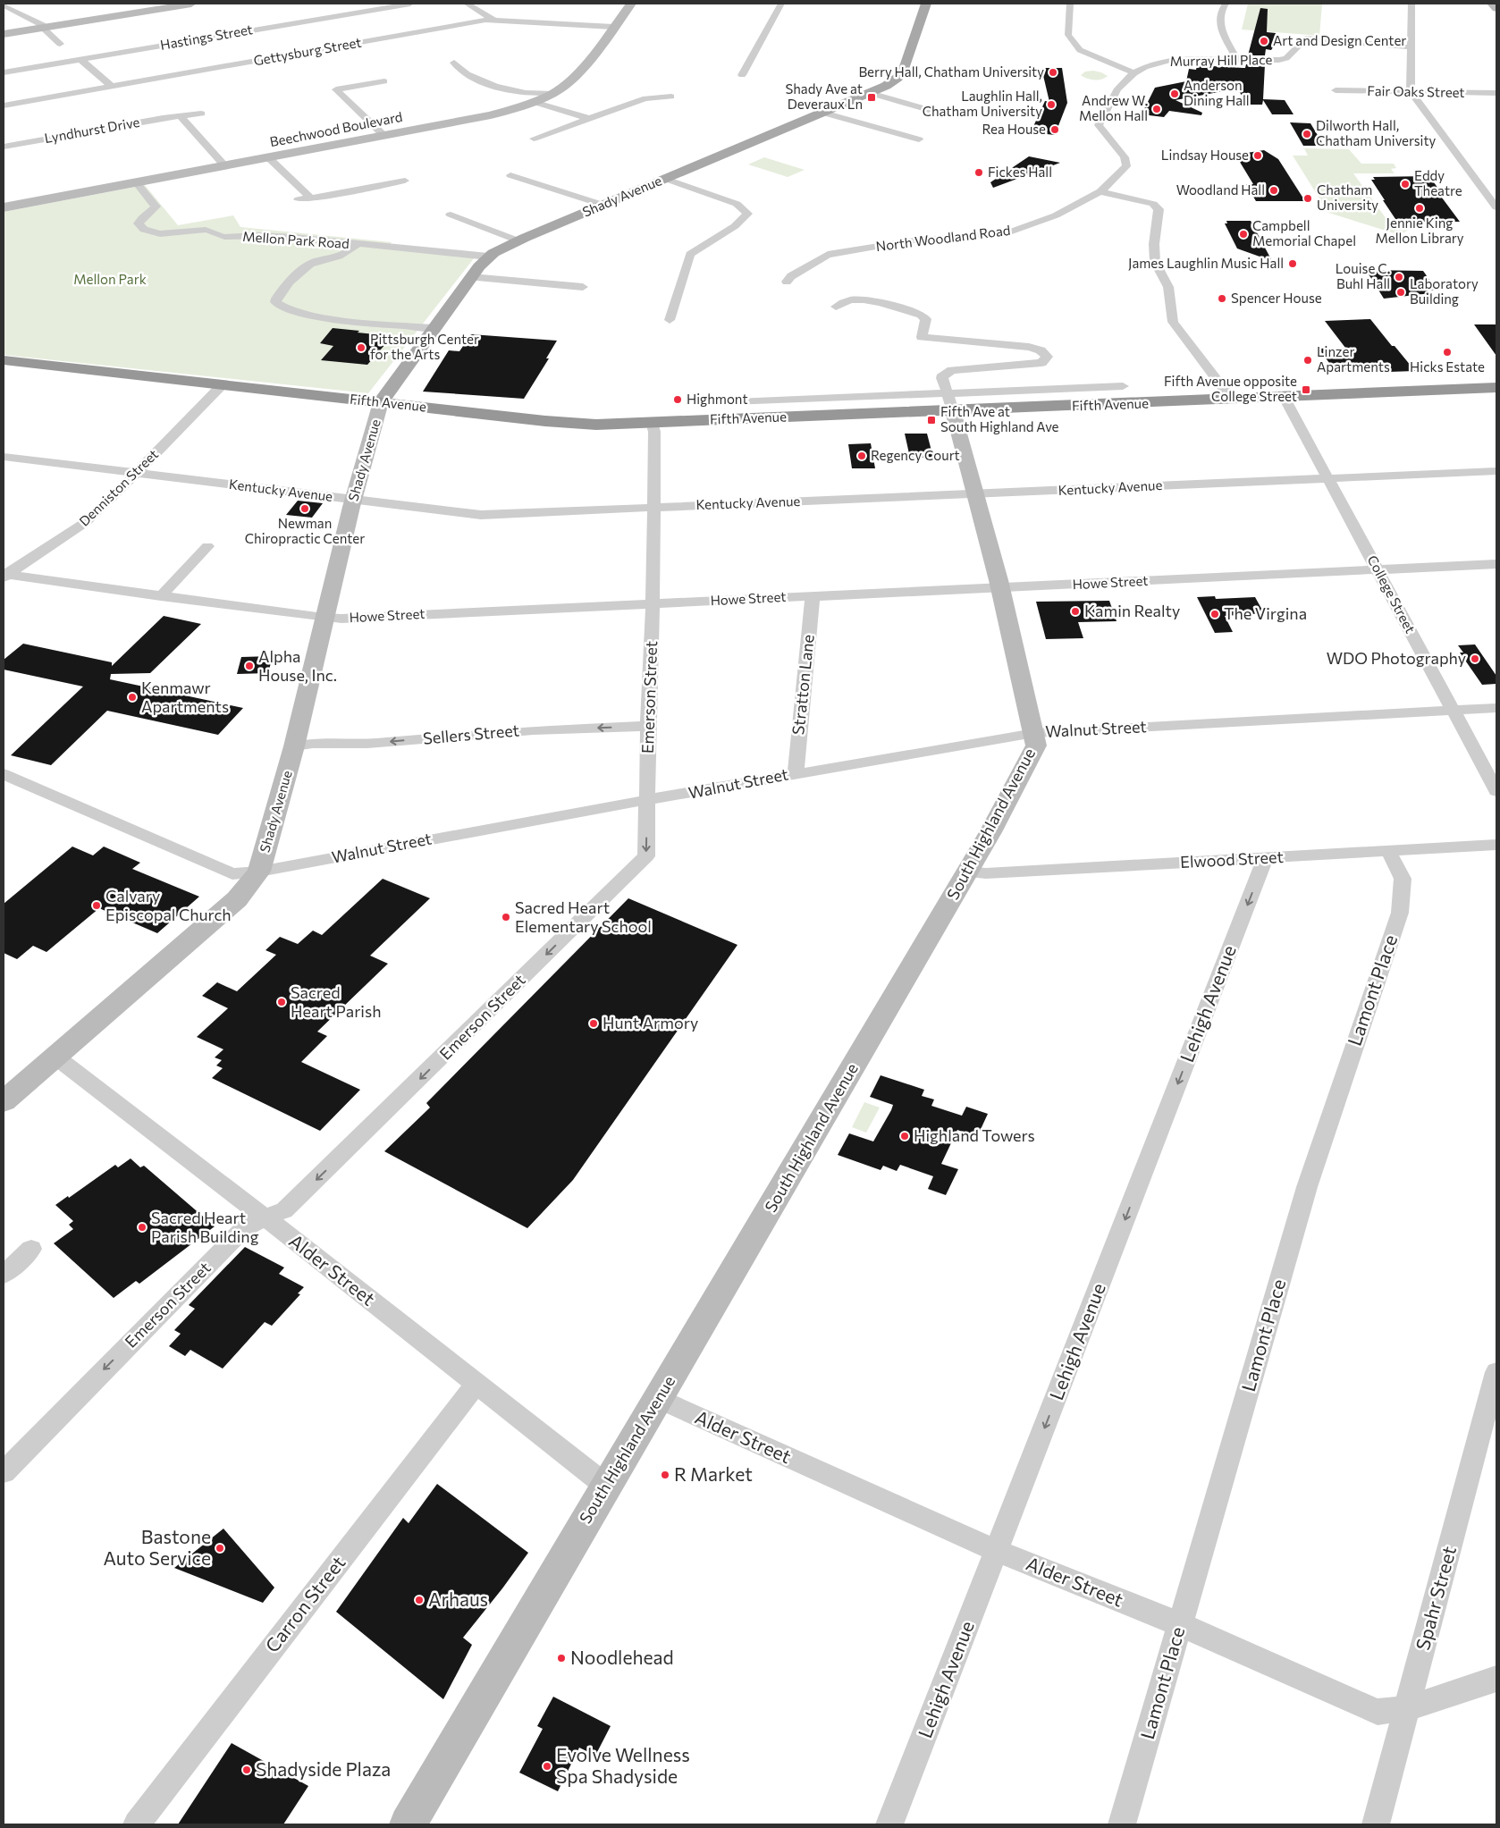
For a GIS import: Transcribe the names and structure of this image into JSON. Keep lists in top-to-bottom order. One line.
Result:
{"streets":{"highway":["Fifth Avenue"],"main road":["Beechwood Boulevard","Shady Avenue","South Highland Avenue"],"street":["Hastings Street","Gettysburg Street","Murray Hill Place","Fair Oaks Street","Lyndhurst Drive","North Woodland Road","Mellon Park Road","Denniston Street","Kentucky Avenue","Howe Street","College Street","Stratton Lane","Emerson Street","Walnut Street","Sellers Street","Elwood Street","Lamont Place","Lehigh Avenue","Alder Street","Spahr Street","Carron Street"]},"crossings":[["Gettysburg Street","Beechwood Boulevard"],["Murray Hill Place","North Woodland Road"],["Beechwood Boulevard","Mellon Park Road"],["Shady Avenue","Mellon Park Road"],["Shady Avenue","Fifth Avenue"],["Shady Avenue","Kentucky Avenue"],["Shady Avenue","Howe Street"],["Shady Avenue","Walnut Street"],["Shady Avenue","Sellers Street"],["Shady Avenue","Alder Street"],["Fifth Avenue","Denniston Street"],["Fifth Avenue","College Street"],["Fifth Avenue","Emerson Street"],["Fifth Avenue","South Highland Avenue"],["Denniston Street","Kentucky Avenue"],["Denniston Street","Howe Street"],["Kentucky Avenue","College Street"],["Kentucky Avenue","Emerson Street"],["Kentucky Avenue","South Highland Avenue"],["Howe Street","College Street"],["Howe Street","Stratton Lane"],["Howe Street","Emerson Street"],["Howe Street","South Highland Avenue"],["College Street","Walnut Street"],["Stratton Lane","Walnut Street"],["Emerson Street","Walnut Street"],["Emerson Street","Sellers Street"],["Emerson Street","Alder Street"],["Walnut Street","South Highland Avenue"],["South Highland Avenue","Elwood Street"],["South Highland Avenue","Alder Street"],["Elwood Street","Lamont Place"],["Elwood Street","Lehigh Avenue"],["Lamont Place","Alder Street"],["Lehigh Avenue","Alder Street"],["Alder Street","Spahr Street"],["Alder Street","Carron Street"]],"one_way":["Emerson Street","Sellers Street","Lehigh Avenue"],"parks":["Mellon Park"],"places":{"other":["Art and Design Center","Berry Hall, Chatham University","Anderson Dining Hall","Laughlin Hall, Chatham University","Andrew W. Mellon Hall","Rea House","Dilworth Hall, Chatham University","Lindsay House","Fickes Hall","Eddy Theatre","Woodland Hall","Chatham University","Jennie King Mellon Library","Campbell Memorial Chapel","James Laughlin Music Hall","Louise C. Buhl Hall","Laboratory Building","Spencer House","Pittsburgh Center for the Arts","Hicks Estate","Linzer Apartments","Highmont","Regency Court","Newman Chiropractic Center","Kamin Realty","The Virgina","WDO Photography","Alpha House, Inc.","Kenmawr Apartments","Calvary Episcopal Church","Sacred Heart Elementary School","Sacred Heart Parish","Hunt Armory","Highland Towers","Sacred Heart Parish Building","R Market","Bastone Auto Service","Arhaus","Noodlehead","Evolve Wellness Spa Shadyside","Shadyside Plaza"],"transit":["Shady Ave at Deveraux Ln","Fifth Avenue opposite College Street","Fifth Ave at South Highland Ave"]}}
